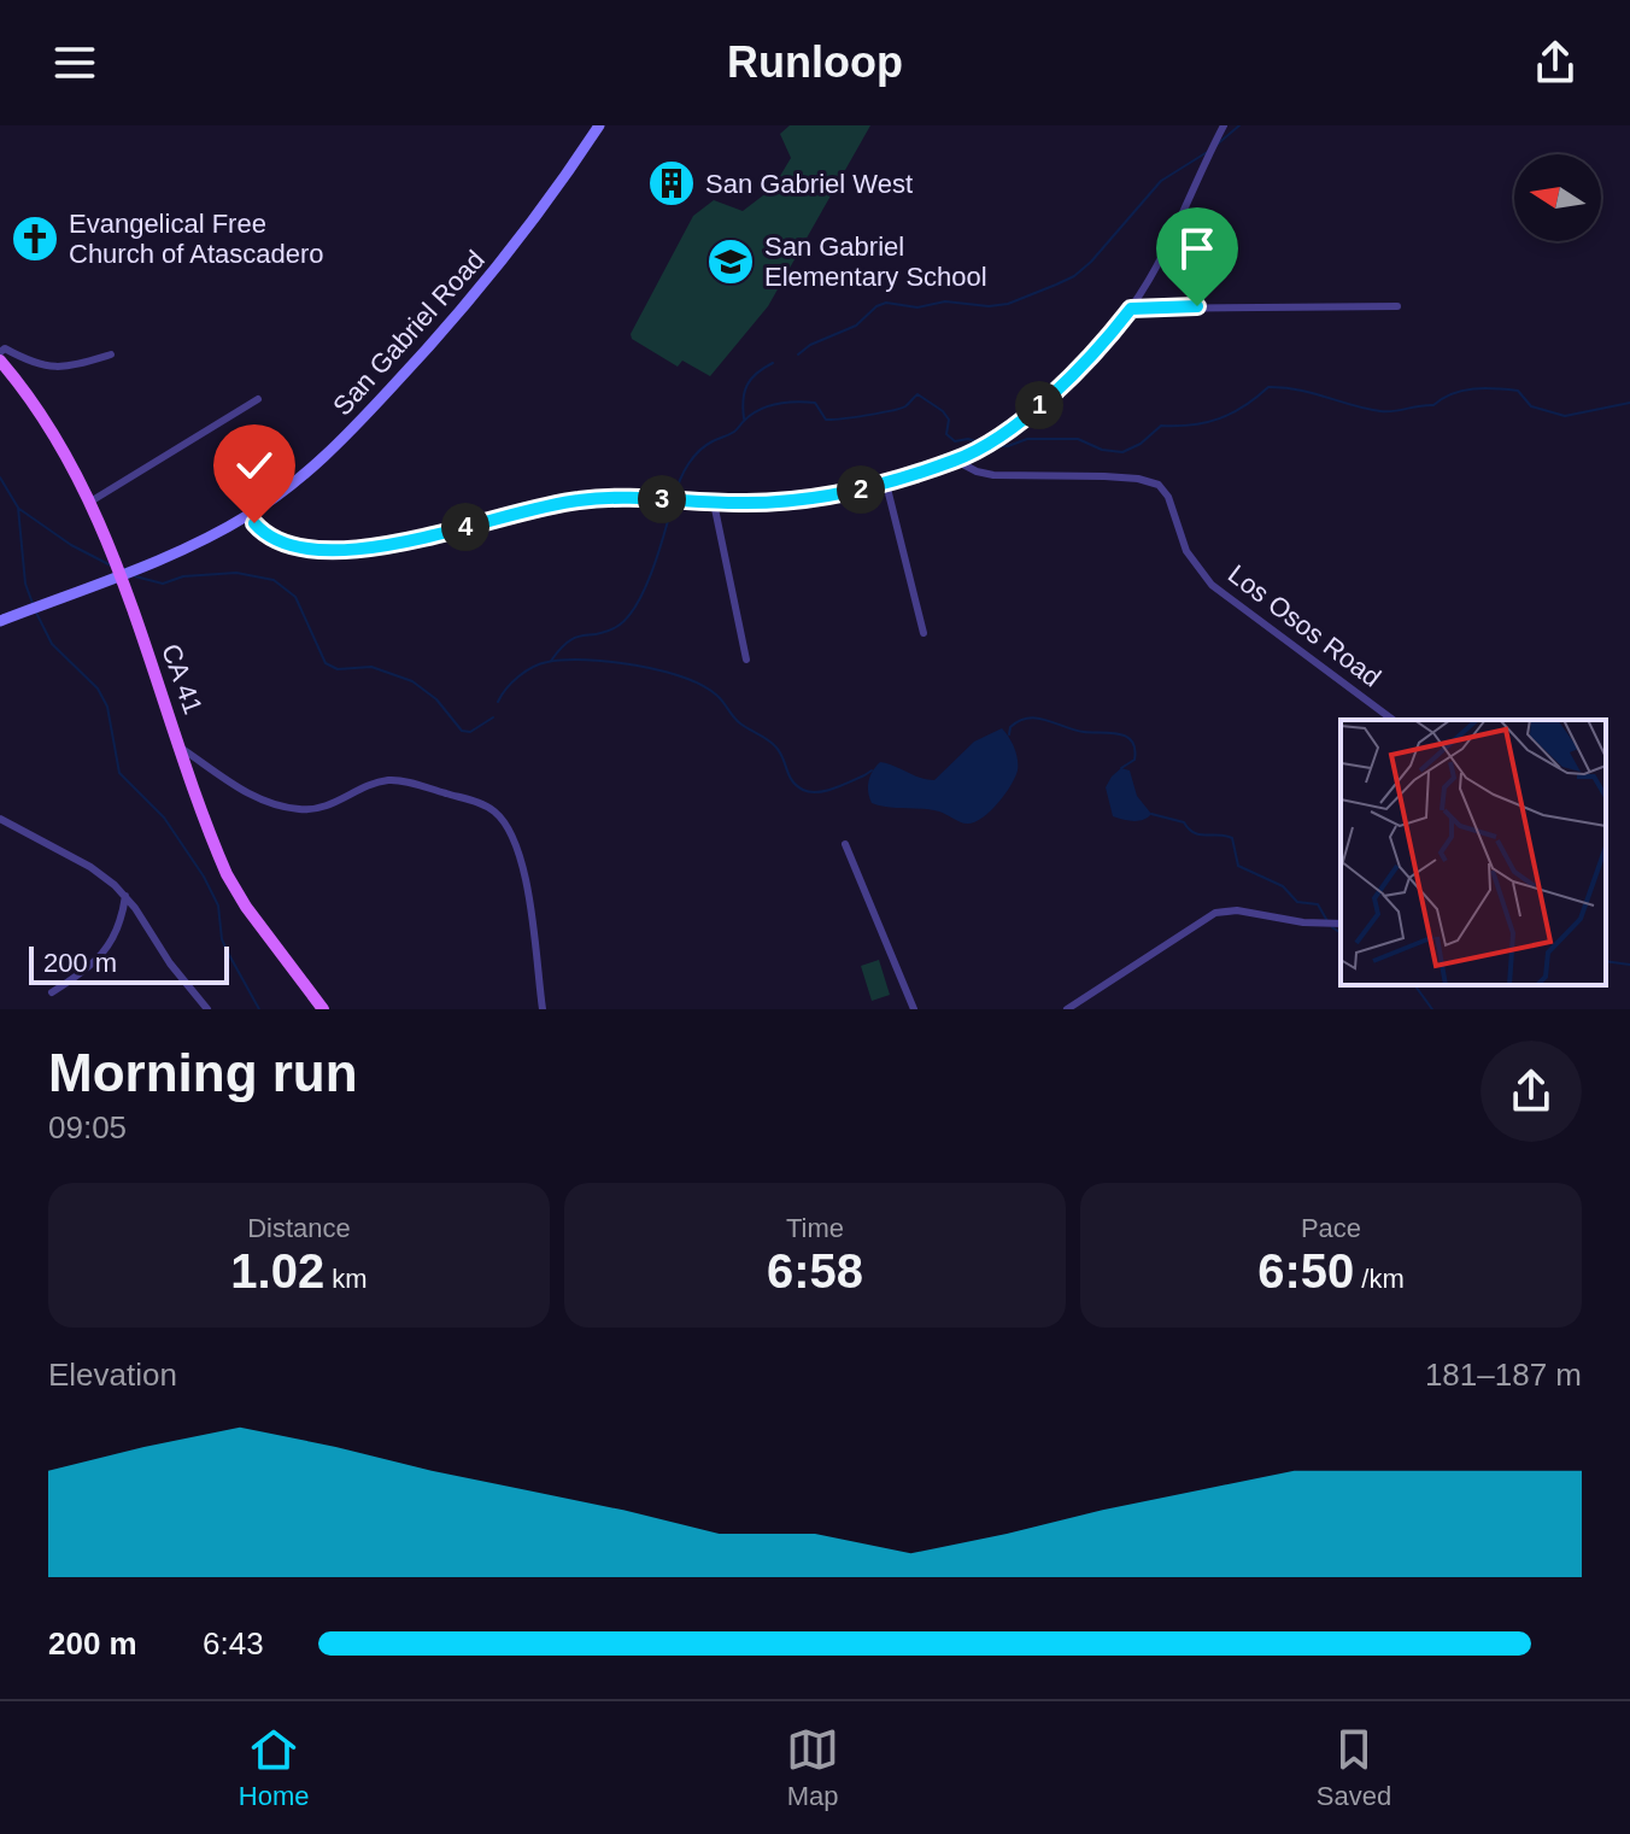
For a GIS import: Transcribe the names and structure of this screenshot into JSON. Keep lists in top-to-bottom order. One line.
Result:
{"streets":{"main road":["CA 41"],"street":["San Gabriel Road","Los Osos Road"]},"crossings":[["San Gabriel Road","CA 41"]],"places":{"building":["San Gabriel West"],"church":["Evangelical Free Church of Atascadero"],"school or university":["San Gabriel Elementary School"]},"scale_bar":"200 m","north":"left","page":{"header":"Runloop","pins":["1","2","3","4"],"scale":"200 m","heading":["Morning run","09:05"],"stats":[["Distance","1.02 km"],["Time","6:58"],["Pace","6:50 /km"]],"chart":["Elevation","181–187 m"],"list":[{"name":"200 m","note":"6:43"}],"tabs":["Home","Map","Saved"]}}
